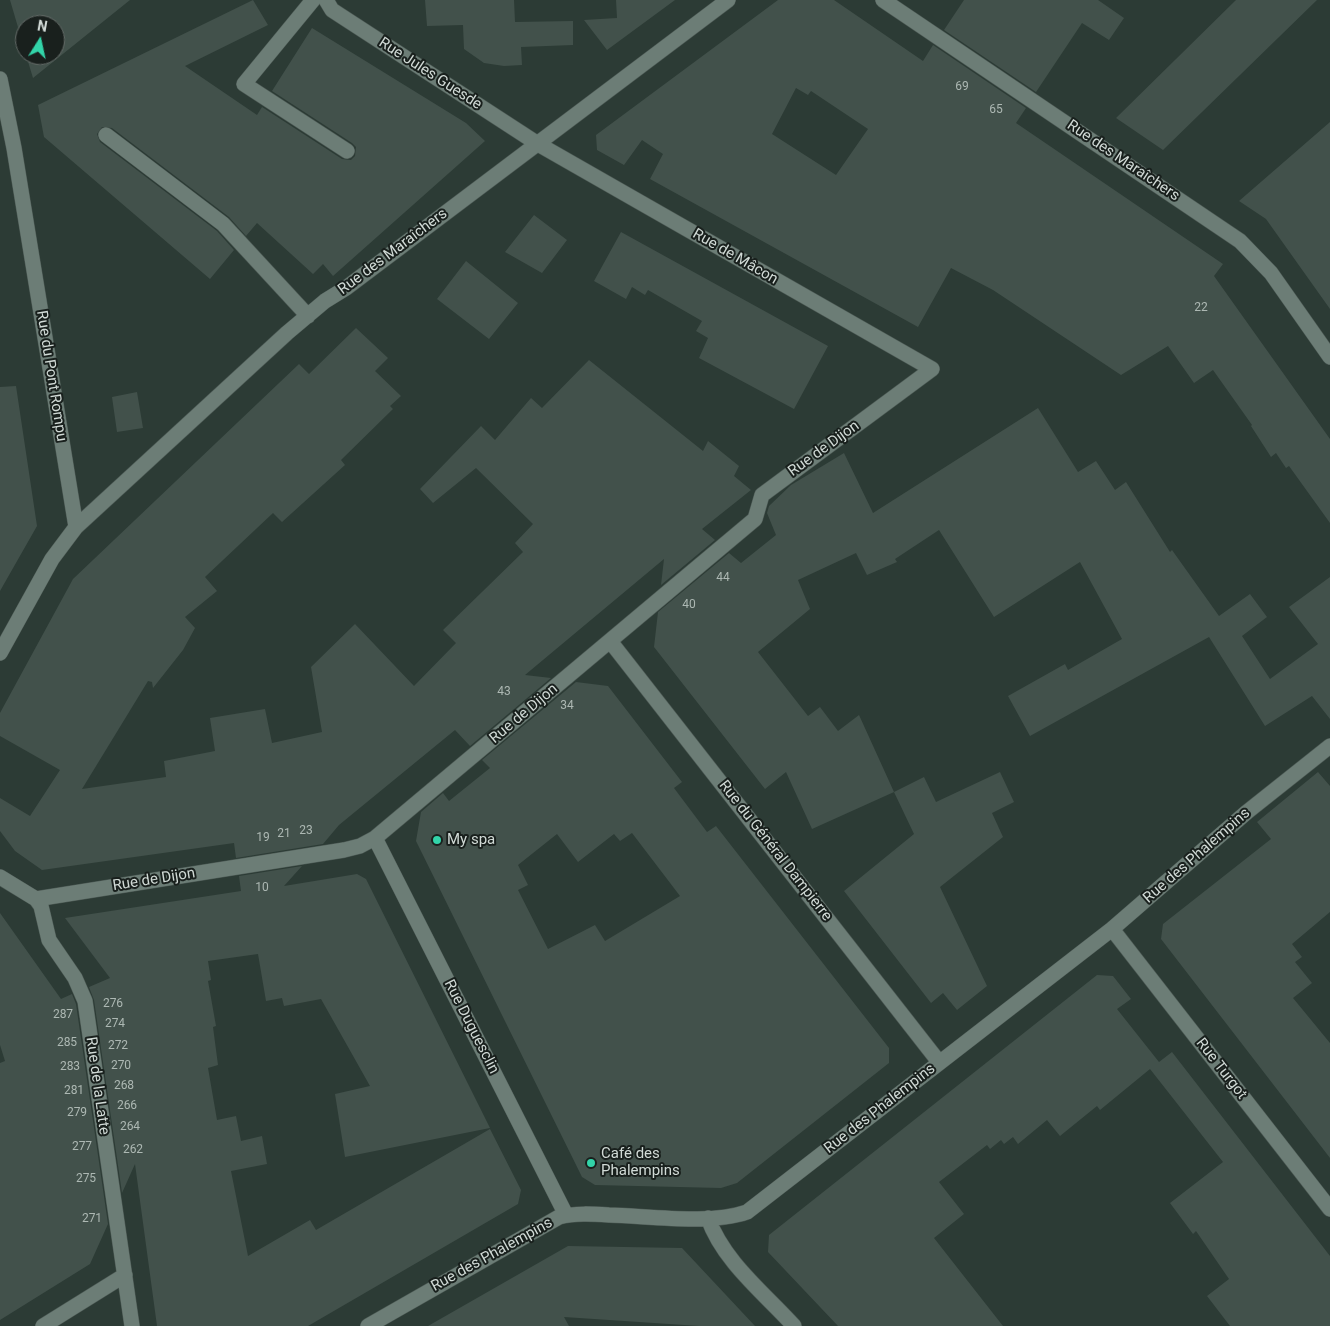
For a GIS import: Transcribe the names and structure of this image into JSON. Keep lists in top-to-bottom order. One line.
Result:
{"streets":{"street":["Rue Jules Guesde","Rue des Maraîchers","Rue de Mâcon","Rue du Pont Rompu","Rue de Dijon","Rue du Général Dampierre","Rue des Phalempins","Rue Duguesclin","Rue Turgot","Rue de la Latte"]},"crossings":[["Rue Jules Guesde","Rue des Maraîchers"],["Rue Jules Guesde","Rue de Mâcon"],["Rue des Maraîchers","Rue de Mâcon"],["Rue des Maraîchers","Rue du Pont Rompu"],["Rue de Mâcon","Rue de Dijon"],["Rue de Dijon","Rue du Général Dampierre"],["Rue de Dijon","Rue Duguesclin"],["Rue de Dijon","Rue de la Latte"],["Rue du Général Dampierre","Rue des Phalempins"],["Rue des Phalempins","Rue Duguesclin"],["Rue des Phalempins","Rue Turgot"]],"places":["My spa","Café des Phalempins"],"house_numbers":["69","65","22","44","40","43","34","23","21","19","10","276","287","274","285","272","270","283","268","281","266","279","264","277","262","275","271"],"north":"top"}
